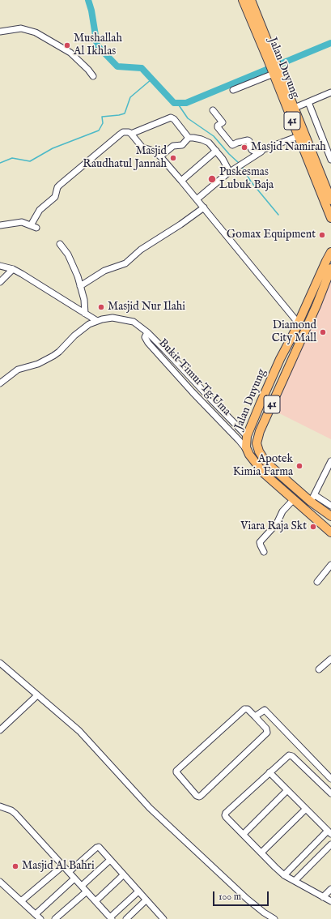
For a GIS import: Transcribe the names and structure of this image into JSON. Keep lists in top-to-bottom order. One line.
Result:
{"streets":{"highway":["Jalan Duyung","41"],"street":["Bukit Timur Tg.Uma"]},"crossings":[["Jalan Duyung","Bukit Timur Tg.Uma"]],"places":["Mushallah Al Ikhlas","Masjid Namirah","Masjid Raudhatul Jannah","Puskesmas Lubuk Baja","Gomax Equipment","Masjid Nur Ilahi","Diamond City Mall","Apotek Kimia Farma","Viara Raja Skt","Masjid Al Bahri"],"scale_bar":"100 m"}
